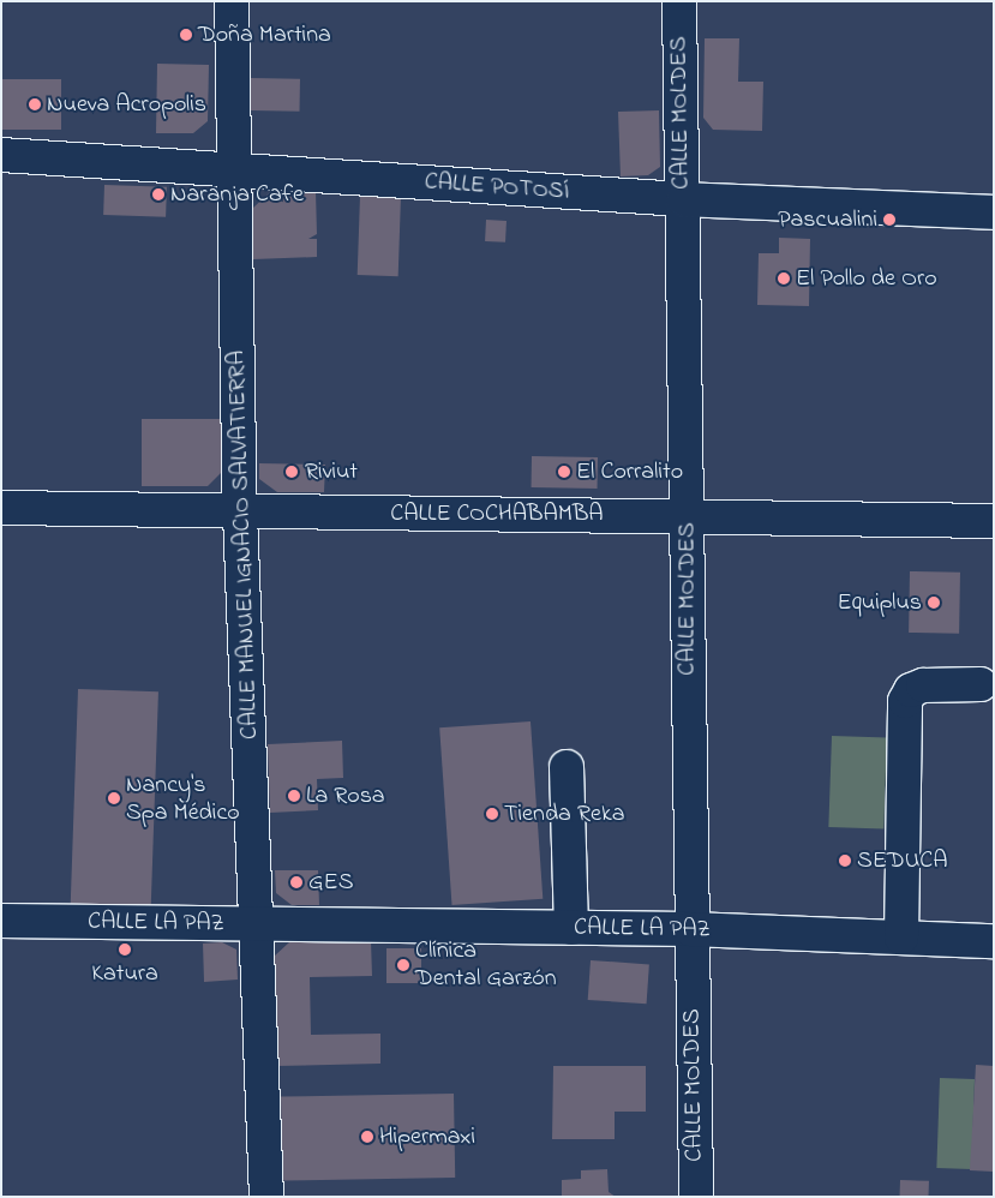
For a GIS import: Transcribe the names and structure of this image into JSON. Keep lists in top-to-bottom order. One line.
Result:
{"streets":{"street":["CALLE MOLDES","CALLE POTOSÍ","CALLE COCHABAMBA","CALLE MANUEL IGNACIO SALVATIERRA","CALLE LA PAZ"]},"crossings":[["CALLE MOLDES","CALLE POTOSÍ"],["CALLE MOLDES","CALLE COCHABAMBA"],["CALLE MOLDES","CALLE LA PAZ"],["CALLE POTOSÍ","CALLE MANUEL IGNACIO SALVATIERRA"],["CALLE COCHABAMBA","CALLE MANUEL IGNACIO SALVATIERRA"],["CALLE MANUEL IGNACIO SALVATIERRA","CALLE LA PAZ"]],"places":["Doña Martina","Nueva Acropolis","Naranja Cafe","Pascualini","El Pollo de Oro","Riviut","El Corralito","Equiplus","La Rosa","Nancy's Spa Médico","Tienda Reka","SEDUCA","GES","Katura","Clínica Dental Garzón","Hipermaxi"]}
